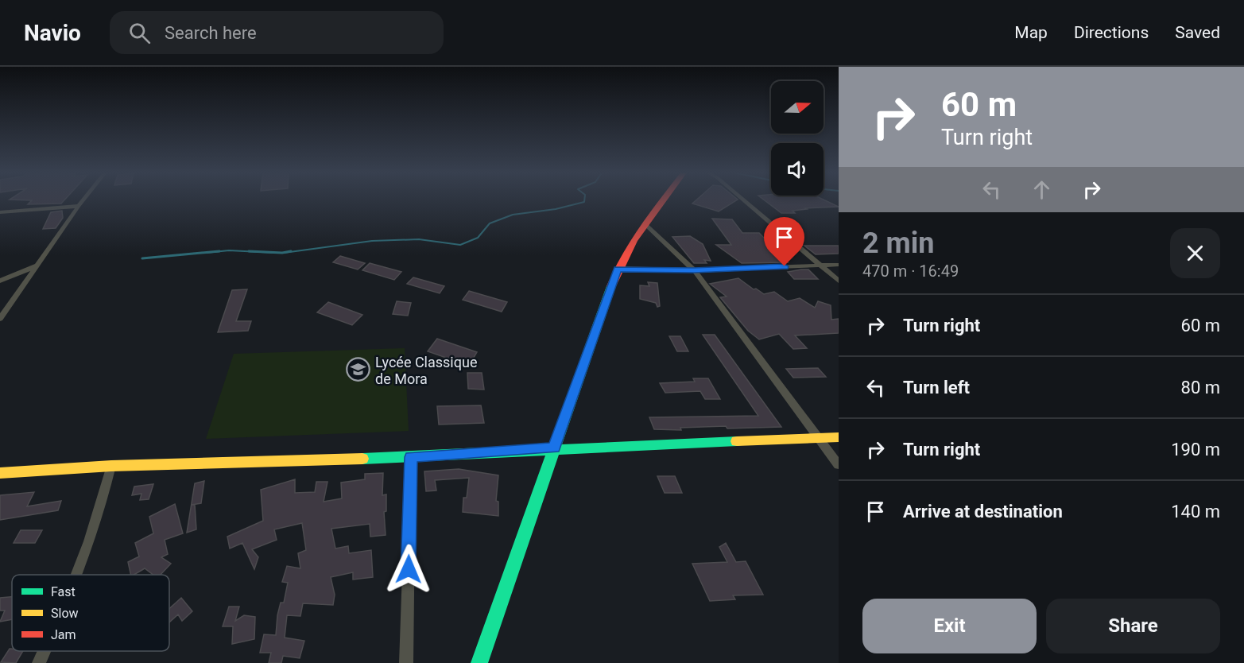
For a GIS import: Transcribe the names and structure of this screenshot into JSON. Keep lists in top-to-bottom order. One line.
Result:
{"places":{"school or university":["Lycée Classique de Mora"]},"legend":["Fast","Slow","Jam"],"north":"right","page":{"header":"Navio","search":"Search here","nav":["Map","Directions","Saved"],"turn":["60 m","Turn right"],"heading":["2 min","470 m · 16:49"],"list":[{"name":"Turn right","value":"60 m"},{"name":"Turn left","value":"80 m"},{"name":"Turn right","value":"190 m"},{"name":"Arrive at destination","value":"140 m"}],"buttons":["Exit","Share"]}}
